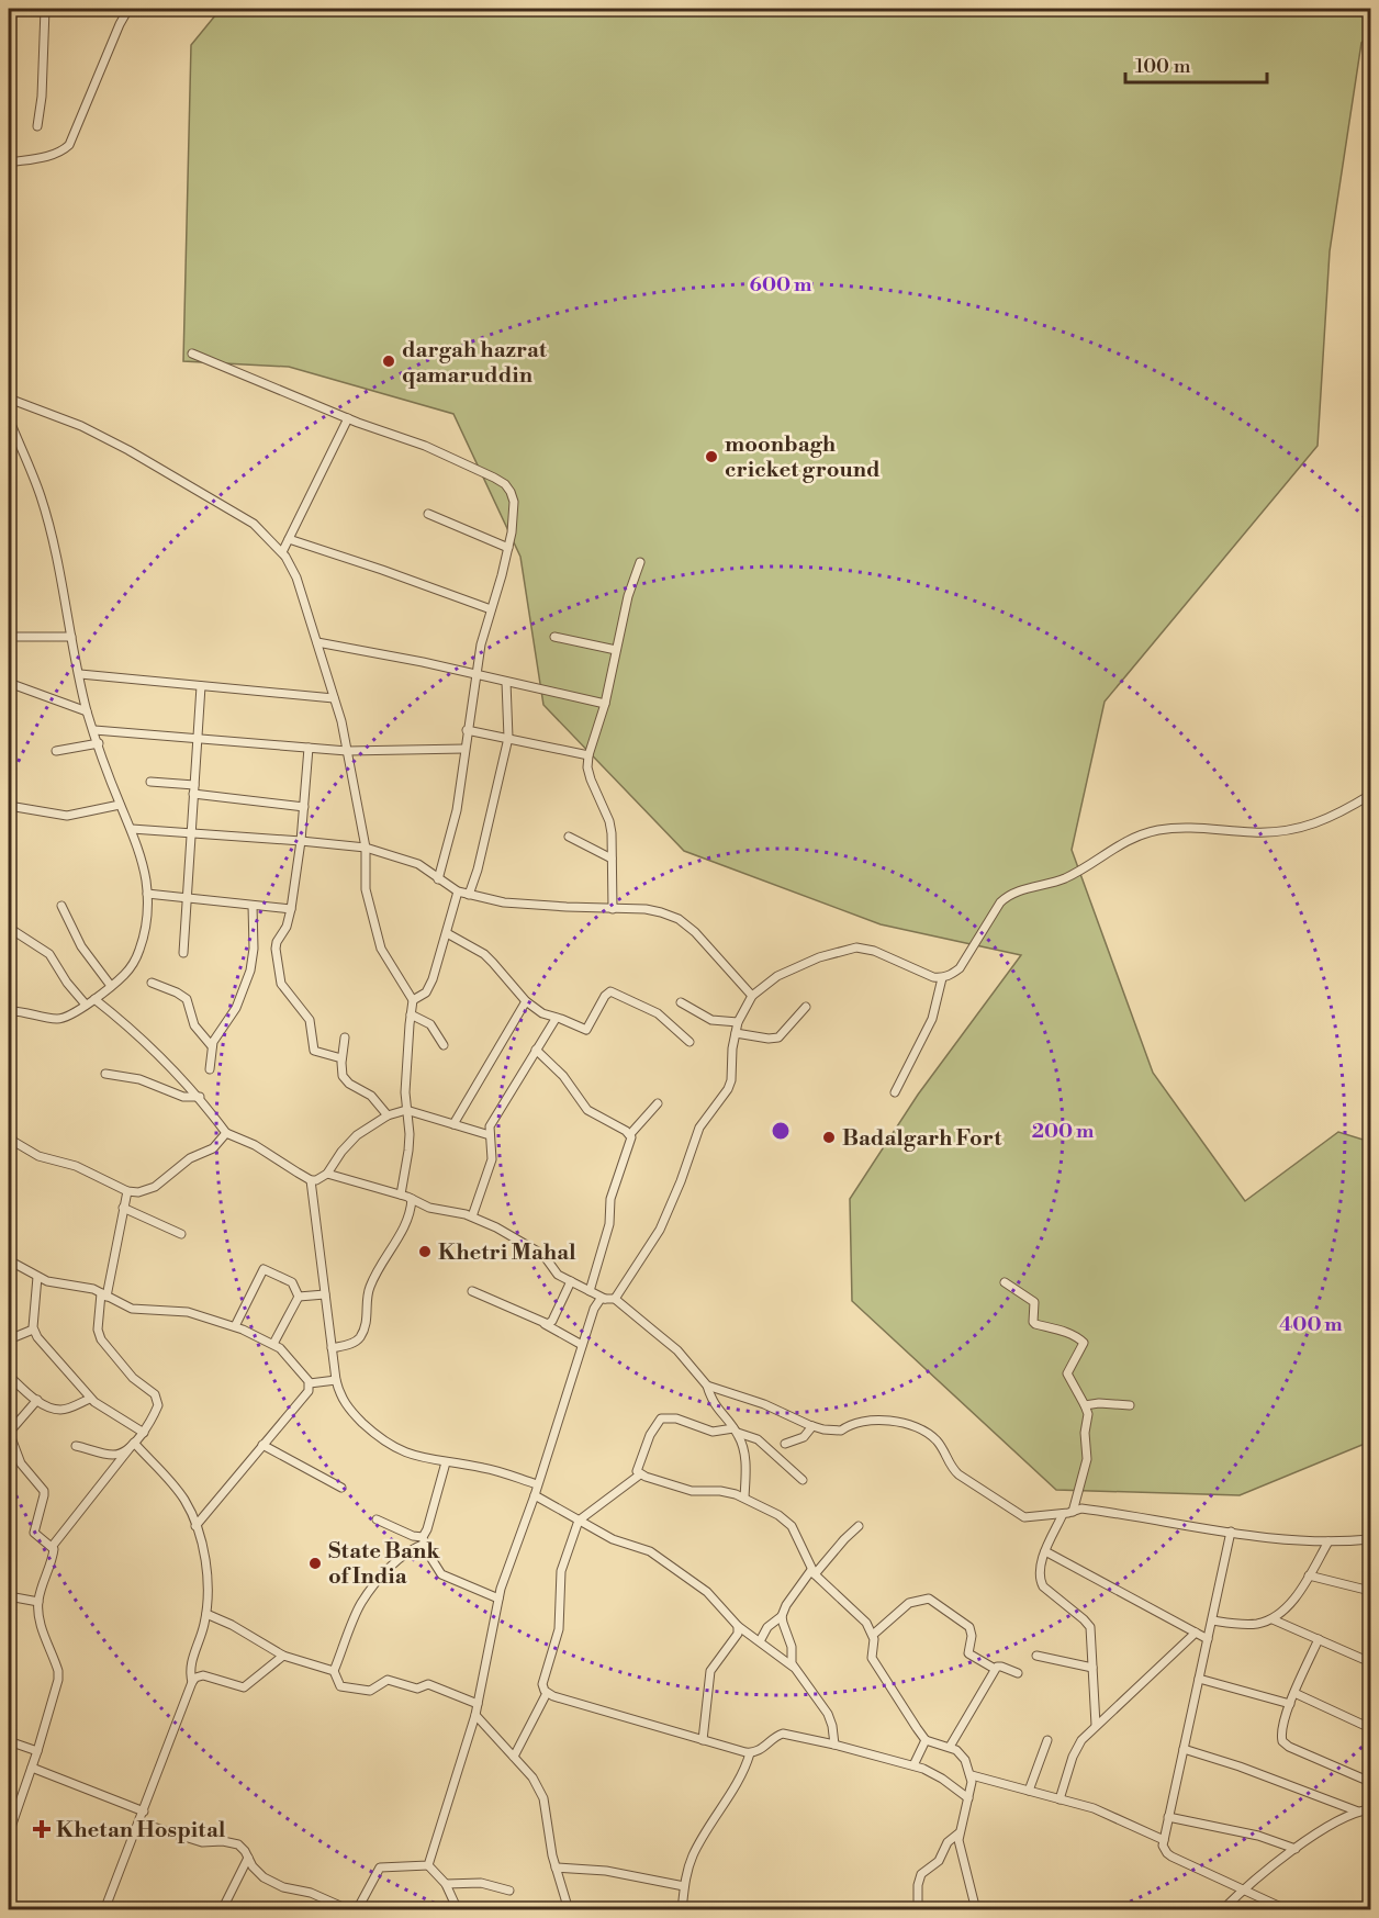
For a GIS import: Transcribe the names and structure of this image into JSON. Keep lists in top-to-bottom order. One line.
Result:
{"places":{"other":["dargah hazrat qamaruddin","moonbagh cricket ground","Badalgarh Fort","Khetri Mahal","State Bank of India"],"health":["Khetan Hospital"]},"scale_bar":"100 m","rings":["600 m","200 m","400 m"]}
